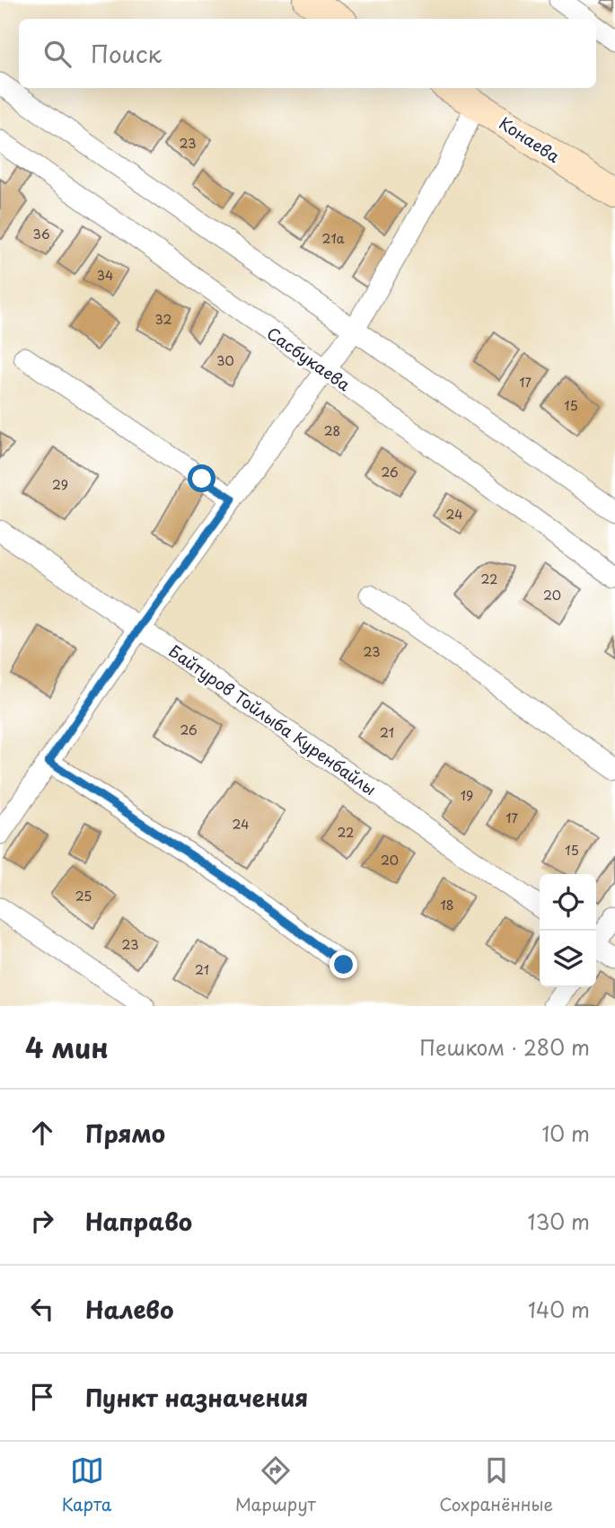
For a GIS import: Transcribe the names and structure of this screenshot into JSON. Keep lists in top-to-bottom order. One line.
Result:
{"streets":{"main road":["Конаева"],"street":["Сасбукаева","Байтуров Тойлыба Куренбайлы"]},"house_numbers":["23","36","21а","34","32","30","17","15","28","26","29","24","22","20","23","26","21","19","17","24","22","15","20","25","18","23","21"],"page":{"search":"Поиск","heading":["4 мин","Пешком · 280 m"],"list":[["Прямо","10 m"],["Направо","130 m"],["Налево","140 m"],"Пункт назначения"],"nav":["Карта","Маршрут","Сохранённые"]}}
